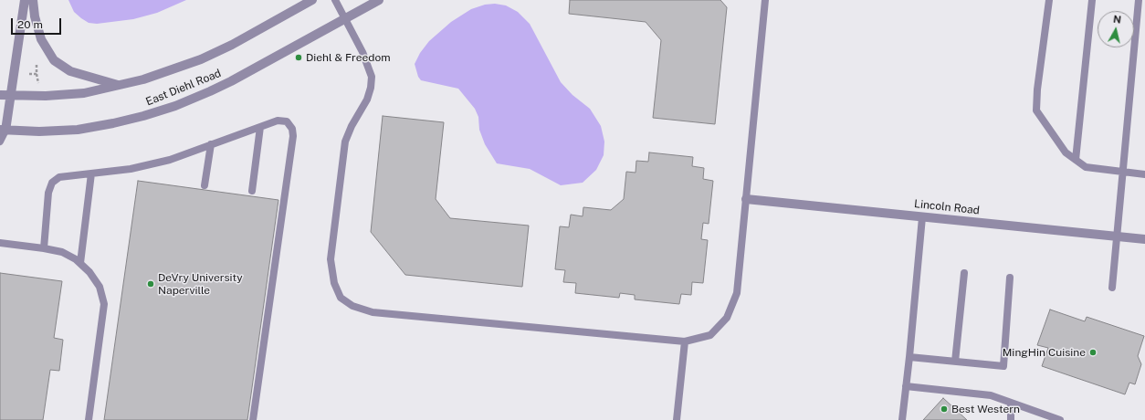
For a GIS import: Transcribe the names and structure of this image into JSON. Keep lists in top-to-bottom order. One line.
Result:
{"streets":{"street":["East Diehl Road","Lincoln Road"]},"places":["Diehl & Freedom","DeVry University Naperville","MingHin Cuisine","Best Western"],"scale_bar":"20 m","north":"top"}
